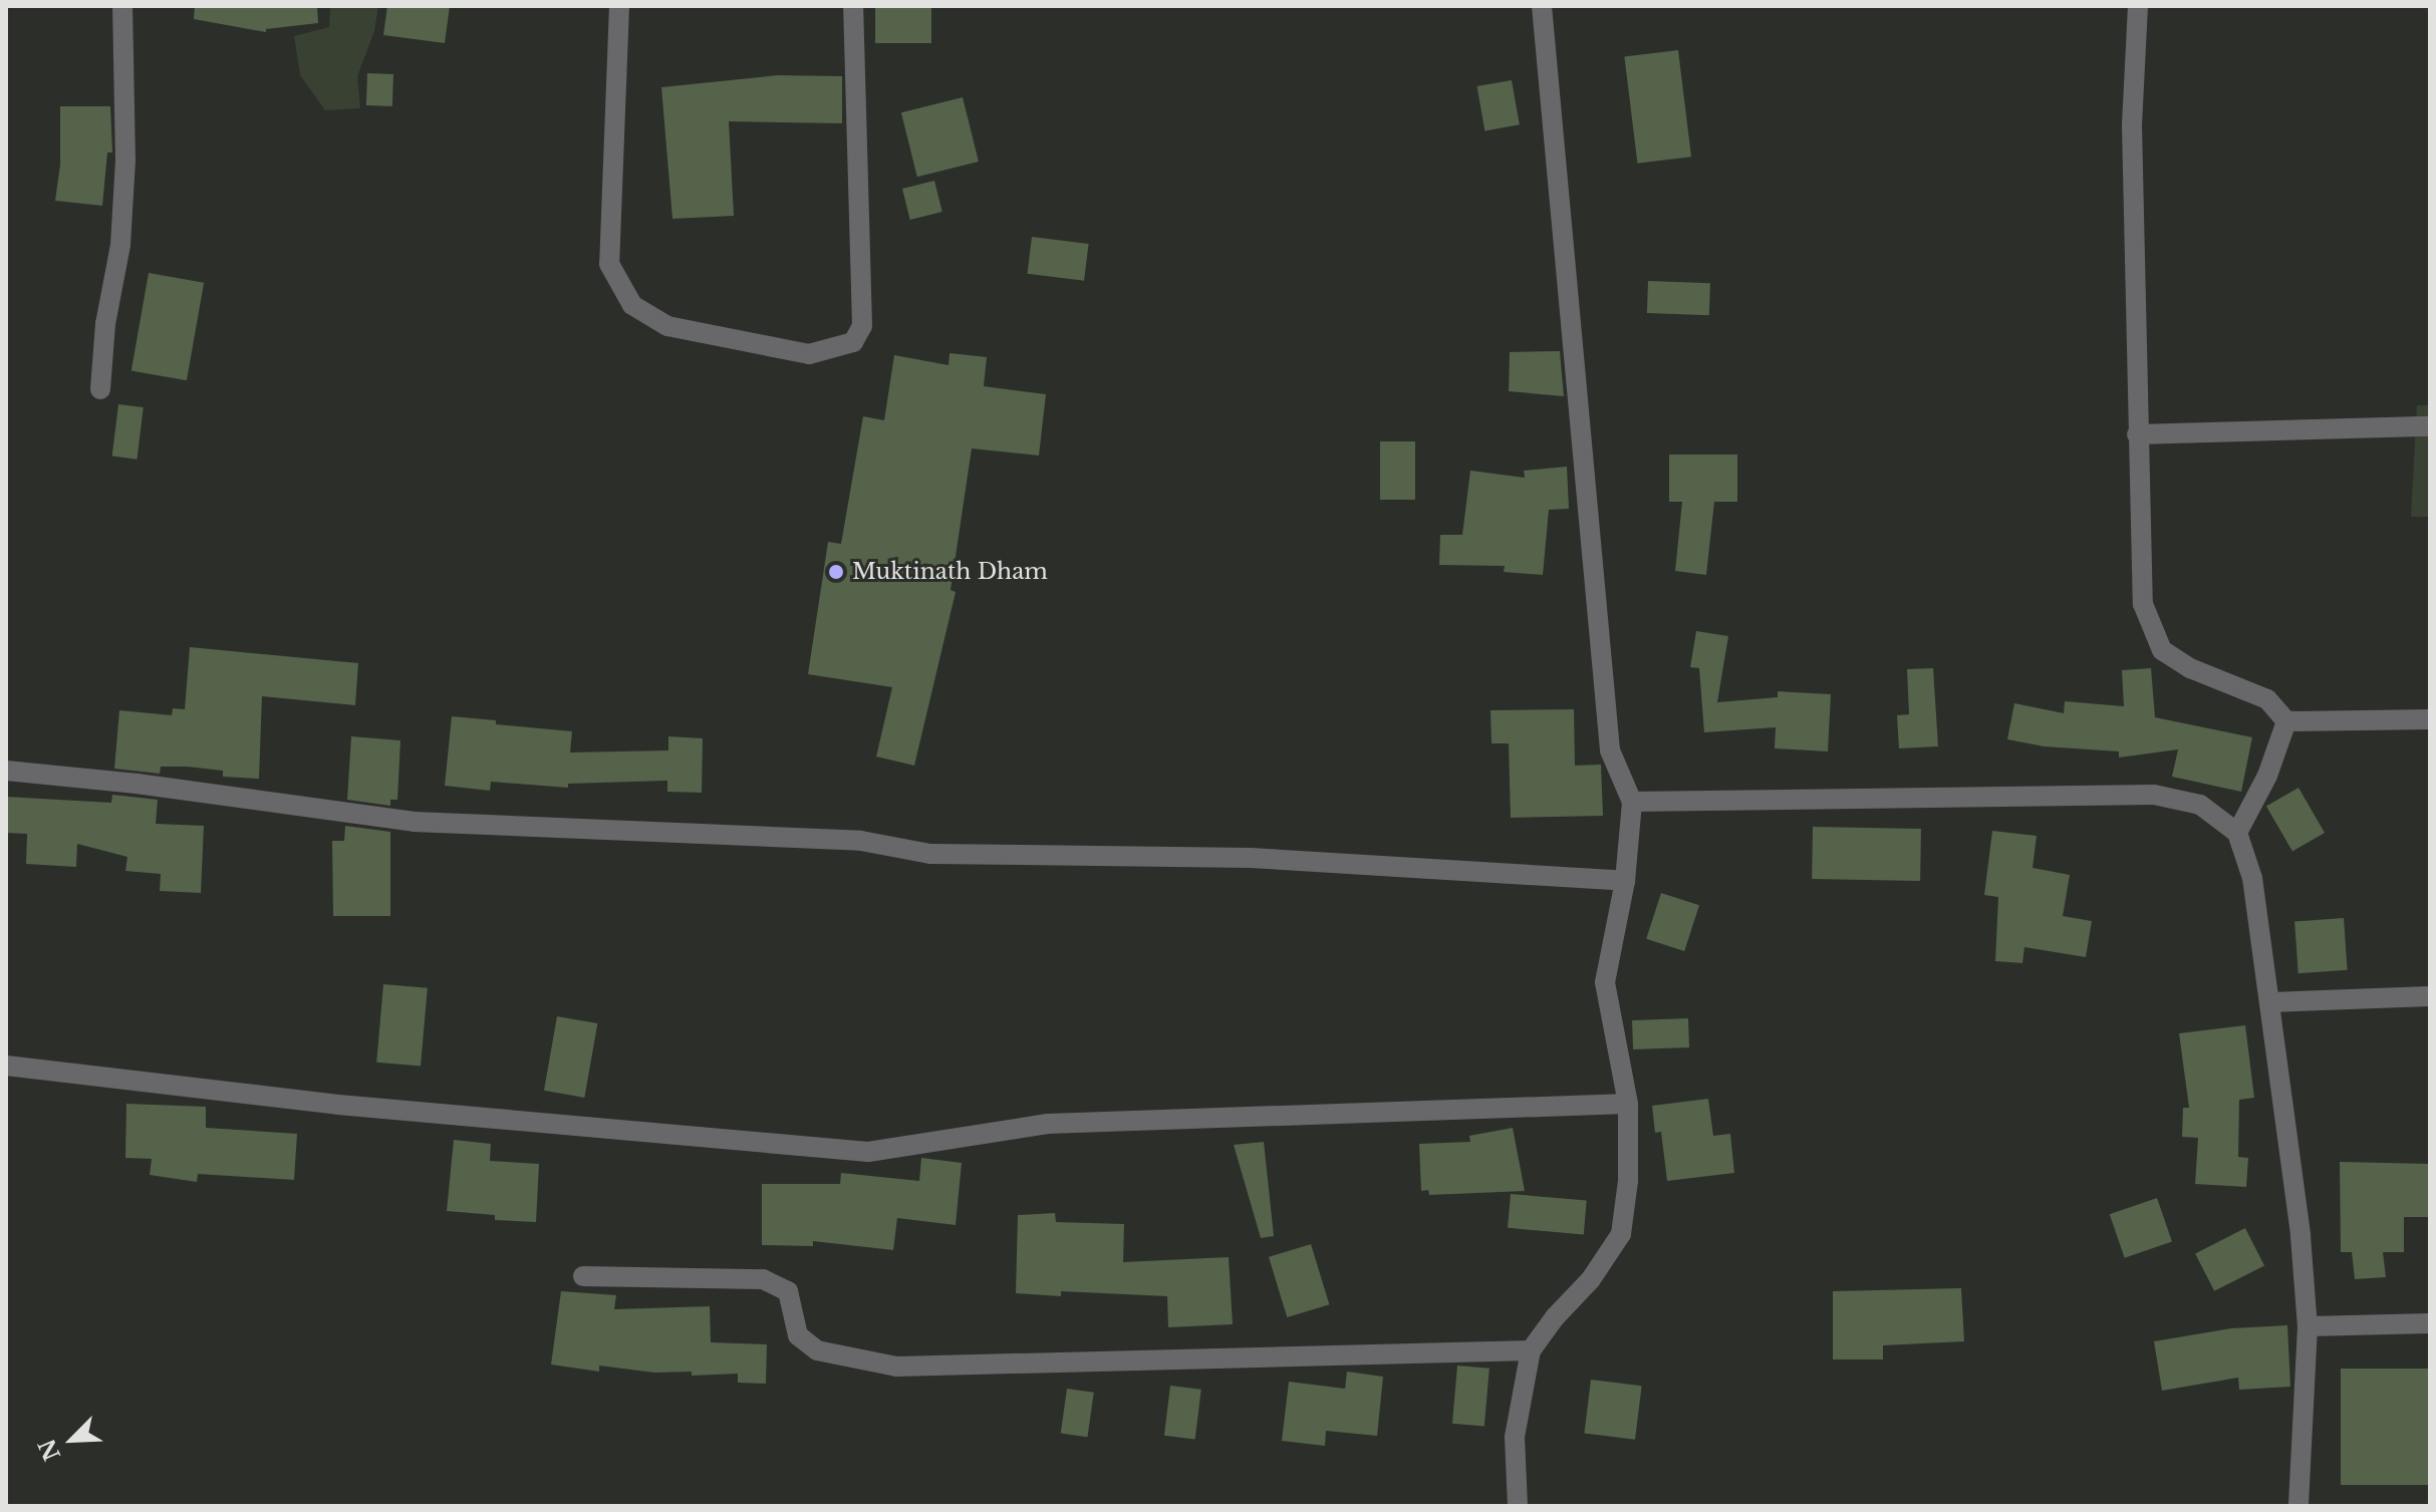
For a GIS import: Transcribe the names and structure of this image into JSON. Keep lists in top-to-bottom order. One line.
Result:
{"places":["Muktinath Dham"],"north":"bottom left"}
